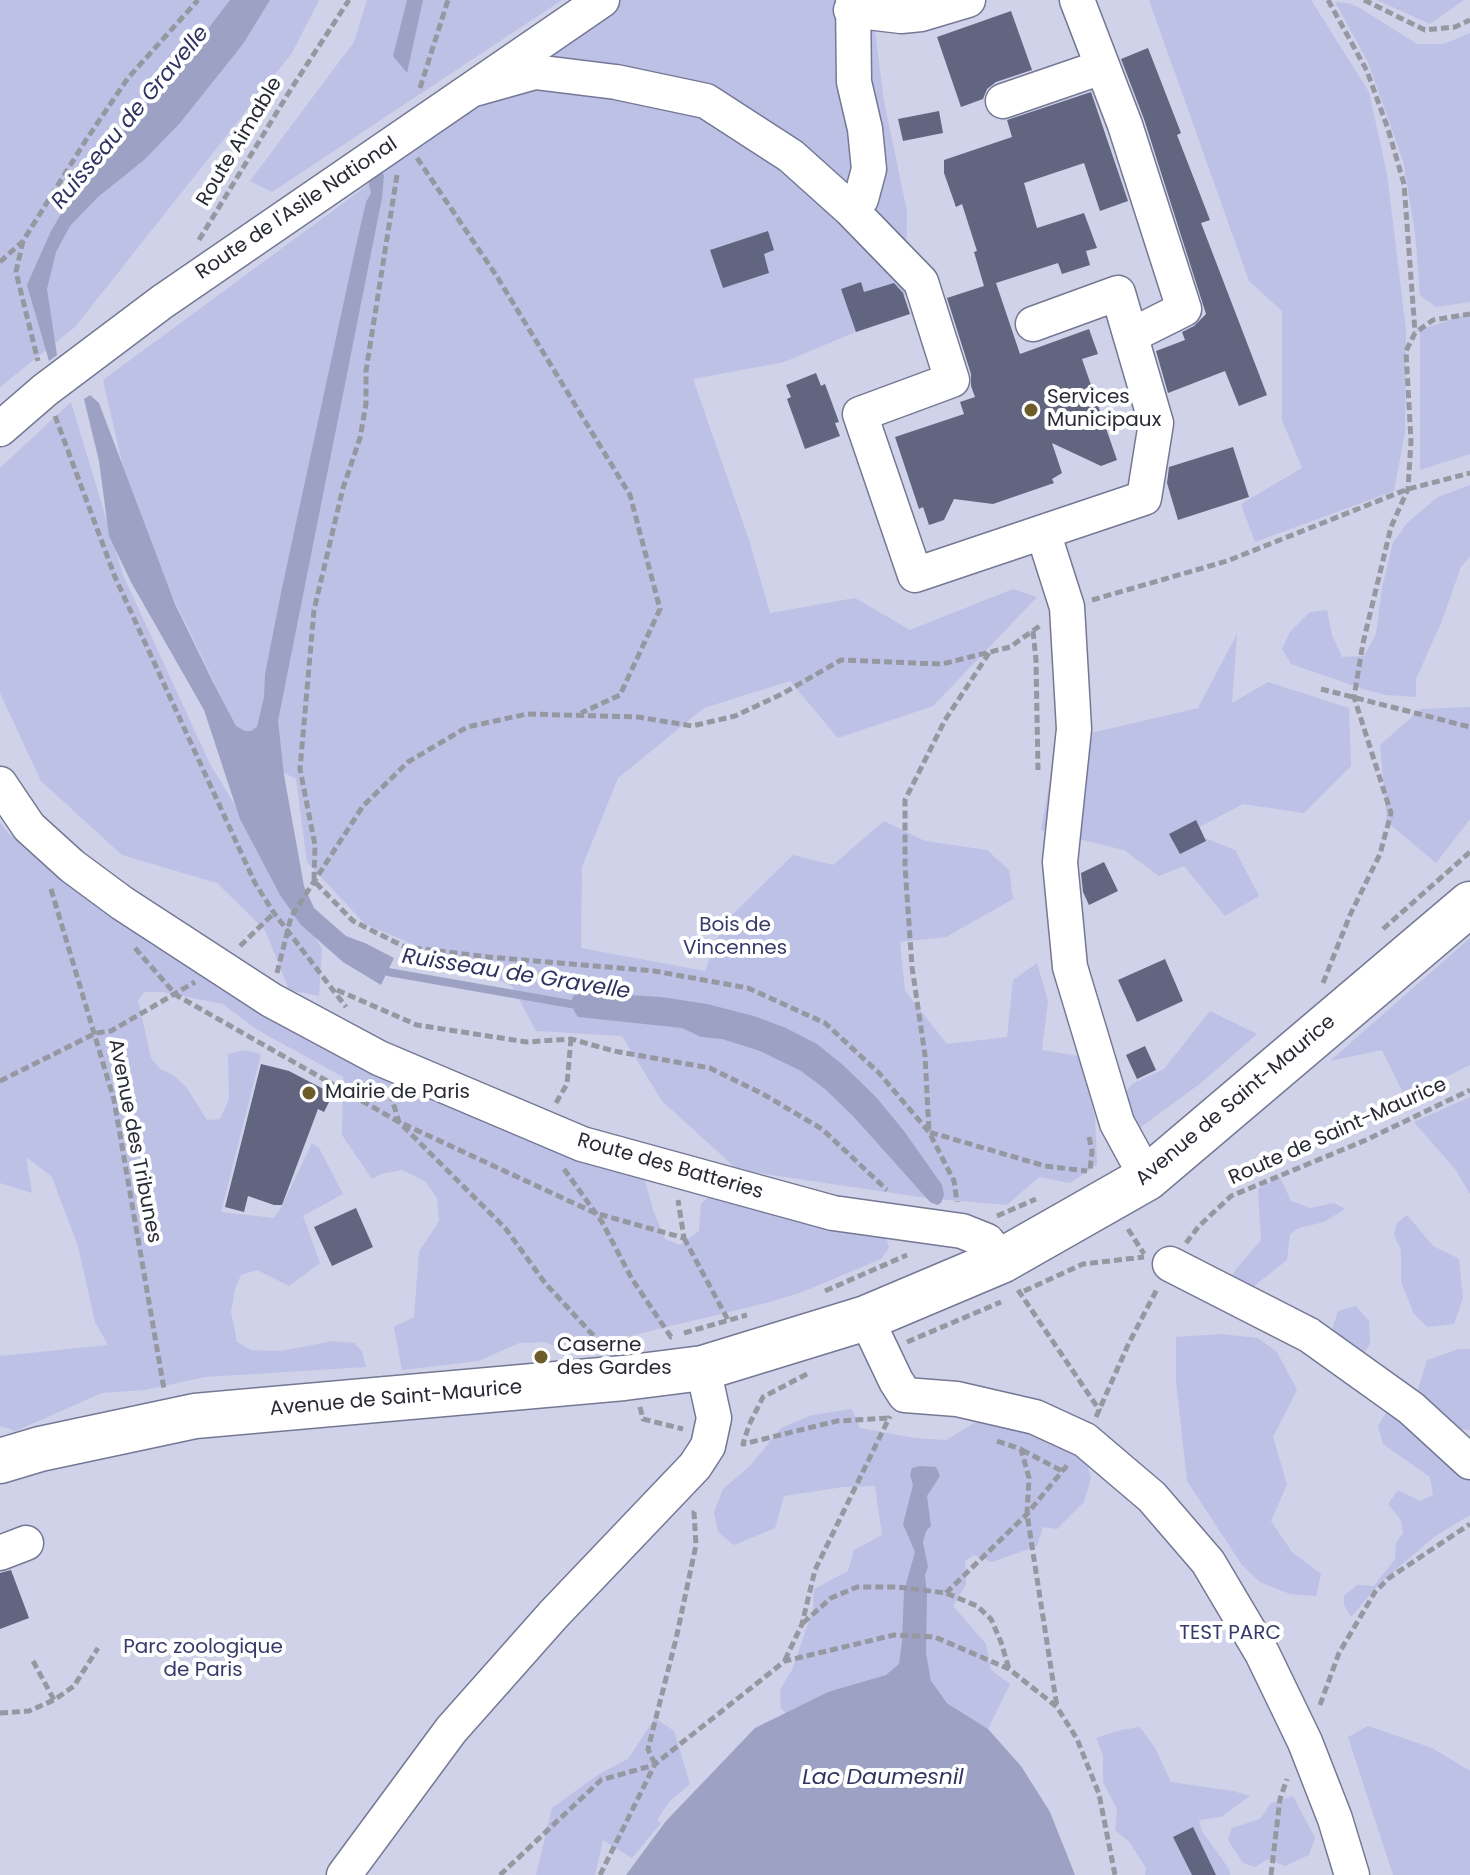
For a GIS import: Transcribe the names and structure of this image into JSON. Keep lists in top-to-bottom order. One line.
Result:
{"streets":{"main road":["Avenue de Saint-Maurice"],"street":["Route de l'Asile National","Route des Batteries"],"path":["Route Aimable","Route de Saint-Maurice","Avenue des Tribunes"]},"crossings":[["Avenue de Saint-Maurice","Avenue des Tribunes"],["Avenue de Saint-Maurice","Route des Batteries"]],"water":["Ruisseau de Gravelle","Lac Daumesnil"],"parks":["Bois de Vincennes","TEST PARC","Parc zoologique de Paris"],"places":["Services Municipaux","Mairie de Paris","Caserne des Gardes"]}
